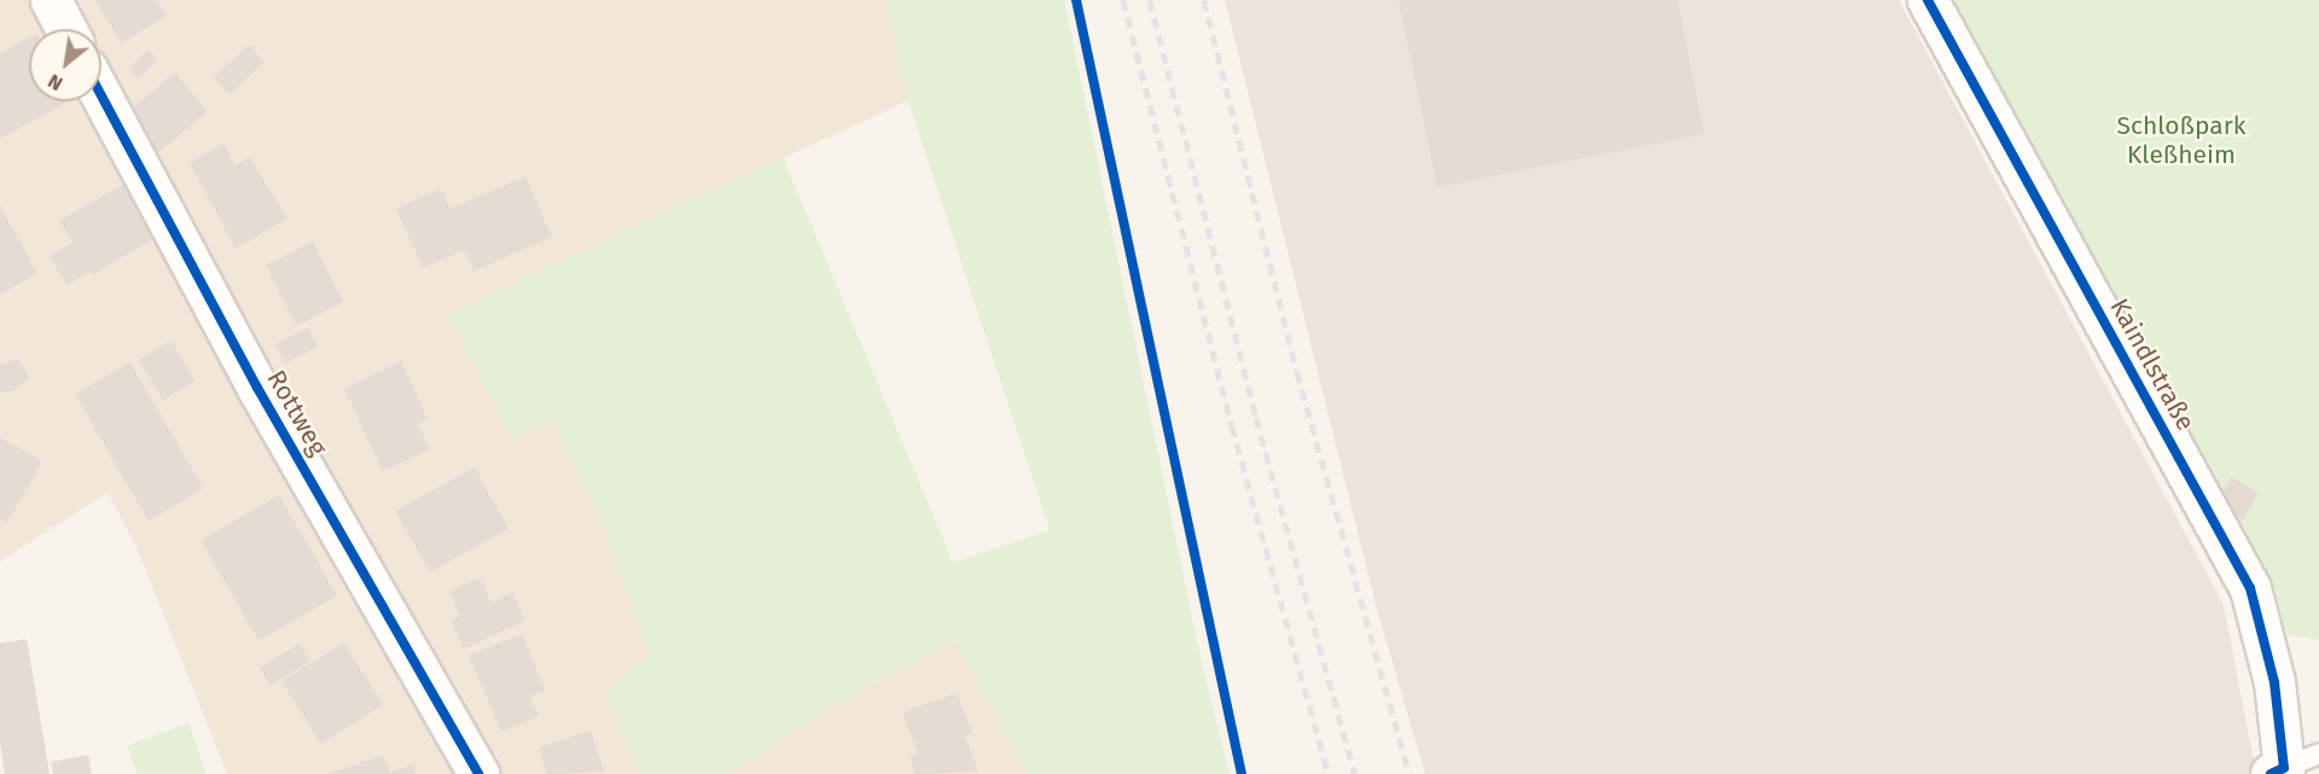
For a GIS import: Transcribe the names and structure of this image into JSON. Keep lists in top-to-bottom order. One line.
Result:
{"streets":{"street":["Kaindlstraße","Rottweg"]},"parks":["Schloßpark Kleßheim"],"north":"bottom left"}
